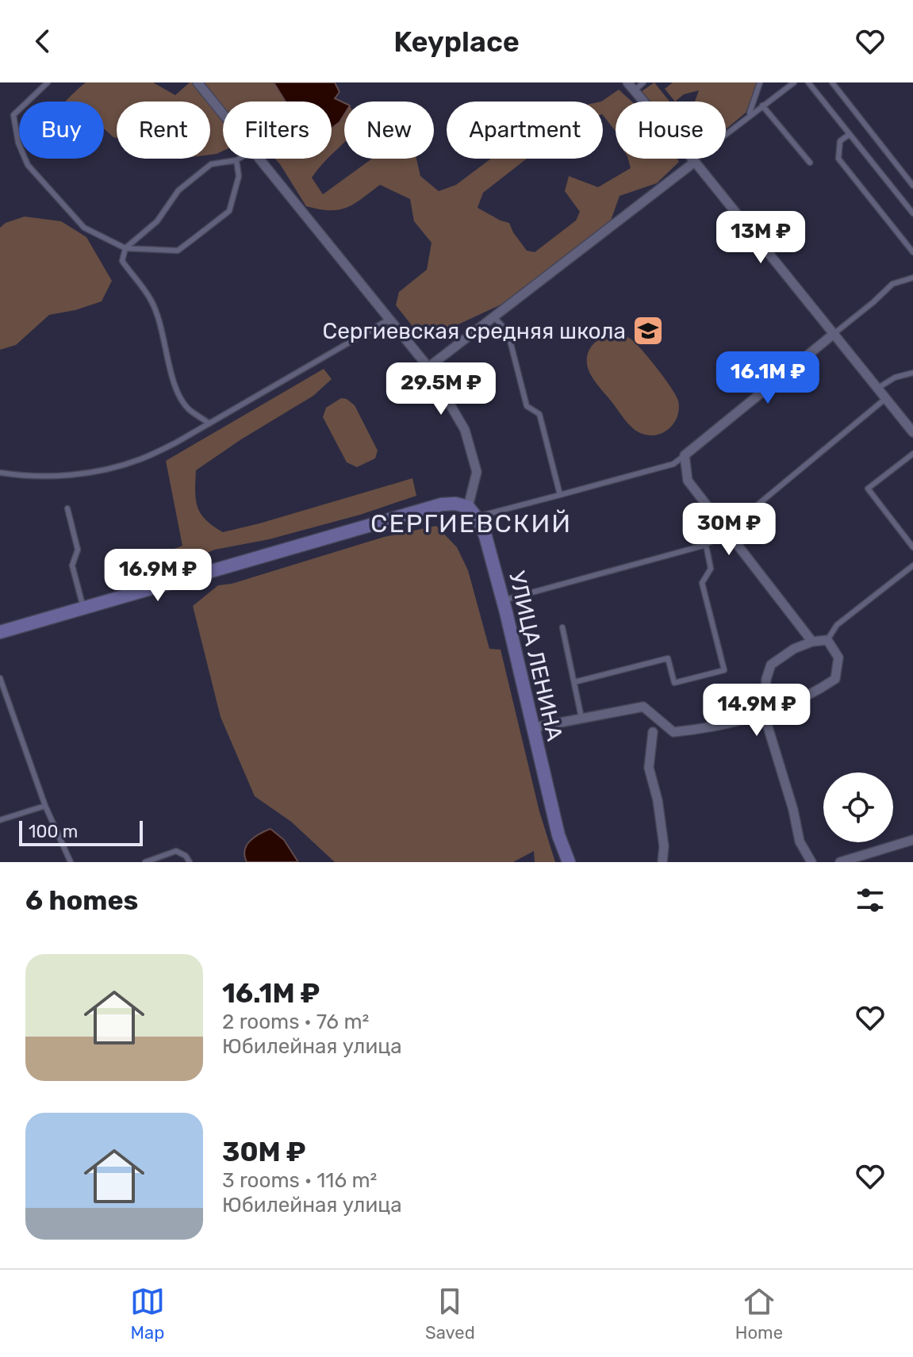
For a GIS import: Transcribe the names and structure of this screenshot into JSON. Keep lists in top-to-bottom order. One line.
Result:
{"streets":{"street":["УЛИЦА ЛЕНИНА"]},"districts":["СЕРГИЕВСКИЙ"],"places":{"school or university":["Сергиевская средняя школа"]},"scale_bar":"100 m","page":{"header":"Keyplace","chip":["Buy","Rent","Filters","New","Apartment","House"],"price":["13M ₽","16.1M ₽","29.5M ₽","30M ₽","16.9M ₽","14.9M ₽"],"scale":"100 m","heading":"6 homes","list":[{"name":"16.1M ₽","note":"2 rooms · 76 m² · Юбилейная улица"},{"name":"30M ₽","note":"3 rooms · 116 m² · Юбилейная улица"}],"tabs":["Map","Saved","Home"]}}
